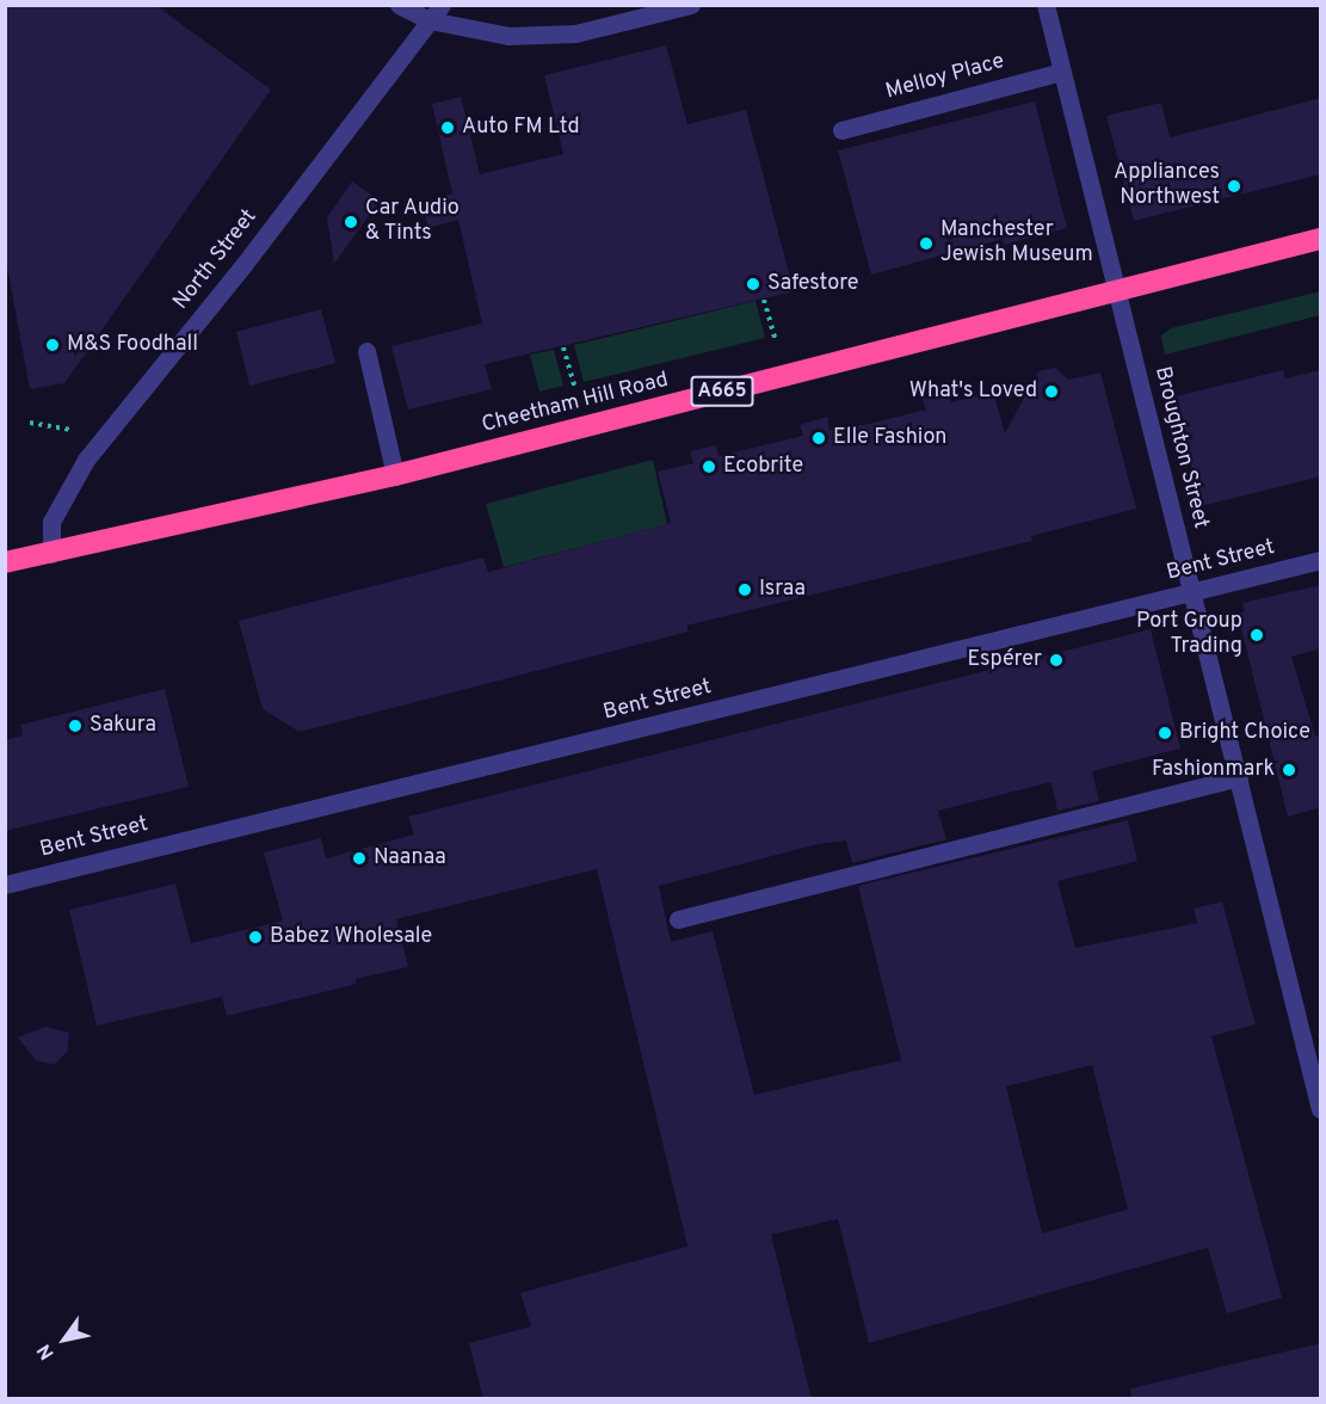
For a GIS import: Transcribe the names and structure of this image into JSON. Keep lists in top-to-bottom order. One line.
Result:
{"streets":{"highway":["A665","Cheetham Hill Road"],"street":["Melloy Place","North Street","Broughton Street","Bent Street"]},"crossings":[["Melloy Place","Broughton Street"],["North Street","Cheetham Hill Road"],["Cheetham Hill Road","Broughton Street"],["Broughton Street","Bent Street"]],"places":["Auto FM Ltd","Appliances Northwest","Car Audio & Tints","Manchester Jewish Museum","Safestore","M&S Foodhall","What's Loved","Elle Fashion","Ecobrite","Israa","Port Group Trading","Espérer","Sakura","Bright Choice","Fashionmark","Naanaa","Babez Wholesale"],"north":"bottom left"}
